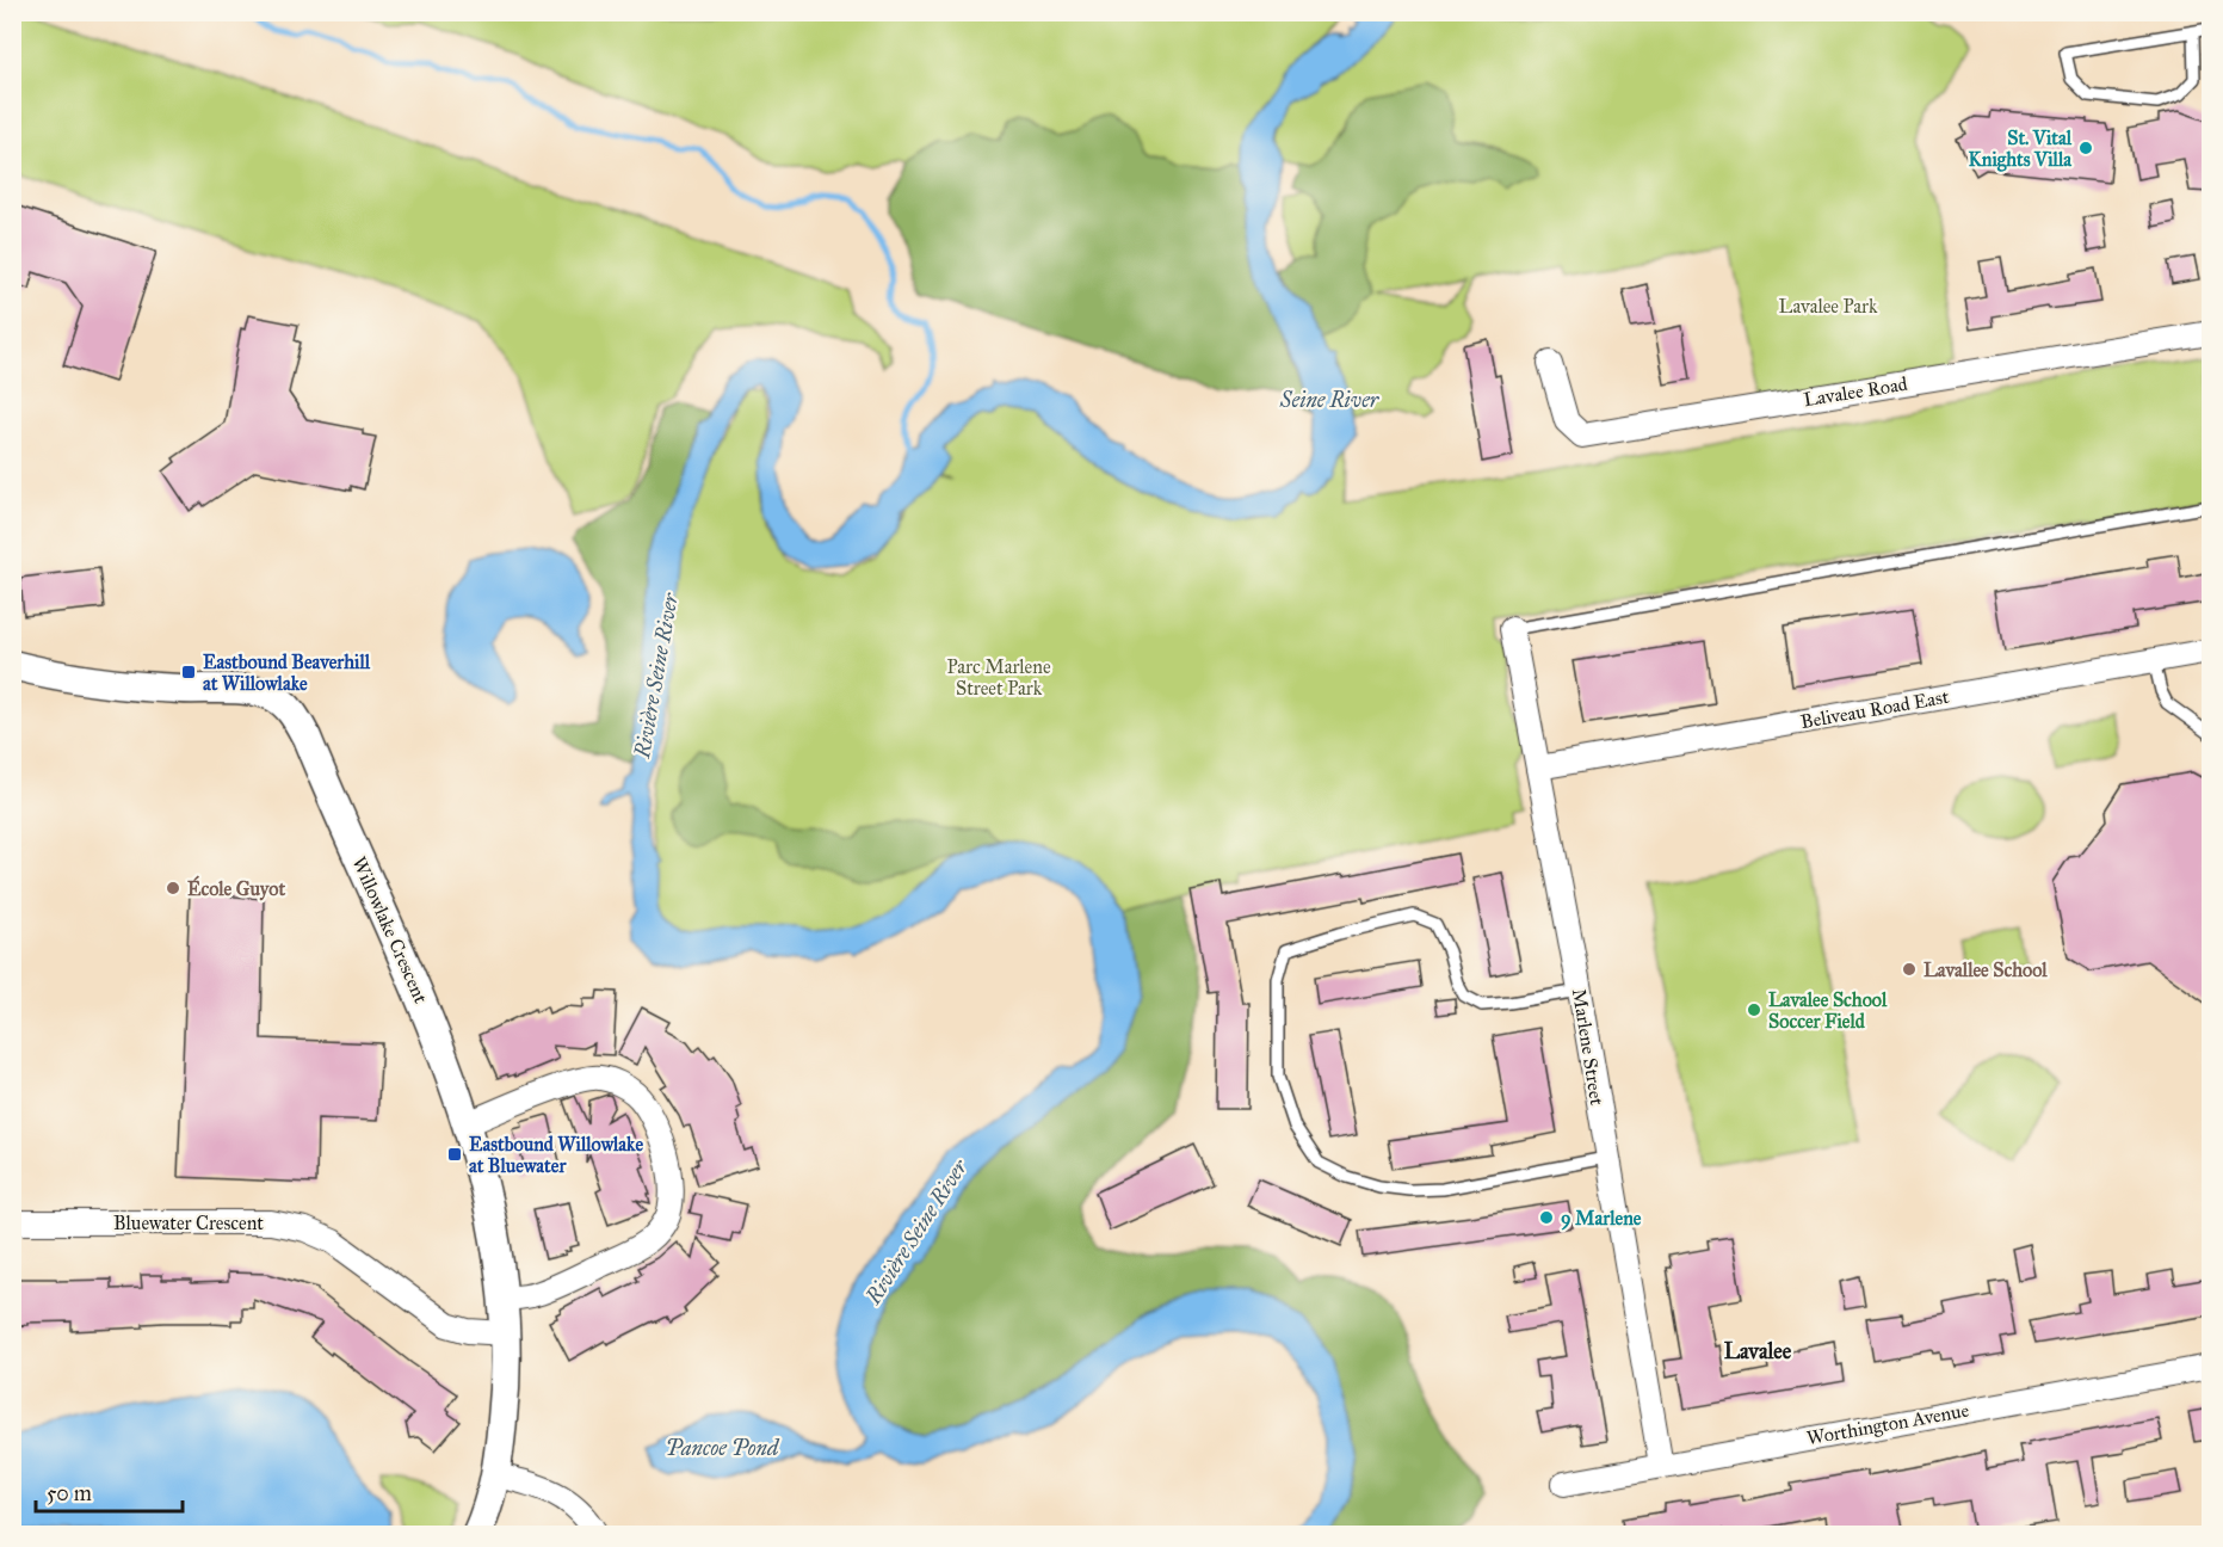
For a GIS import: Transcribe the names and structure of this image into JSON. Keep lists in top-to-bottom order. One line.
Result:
{"streets":{"street":["Lavalee Road","Beliveau Road East","Willowlake Crescent","Marlene Street","Bluewater Crescent","Worthington Avenue"]},"crossings":[["Beliveau Road East","Marlene Street"],["Willowlake Crescent","Bluewater Crescent"],["Marlene Street","Worthington Avenue"]],"districts":["Lavalee"],"water":["Seine River","Rivière Seine River","Pancoe Pond"],"parks":["Lavalee Park","Parc Marlene Street Park"],"places":{"other":["St. Vital Knights Villa","École Guyot","Lavallee School","Lavalee School Soccer Field","9 Marlene"],"transit":["Eastbound Beaverhill at Willowlake","Eastbound Willowlake at Bluewater"]},"scale_bar":"50 m"}
